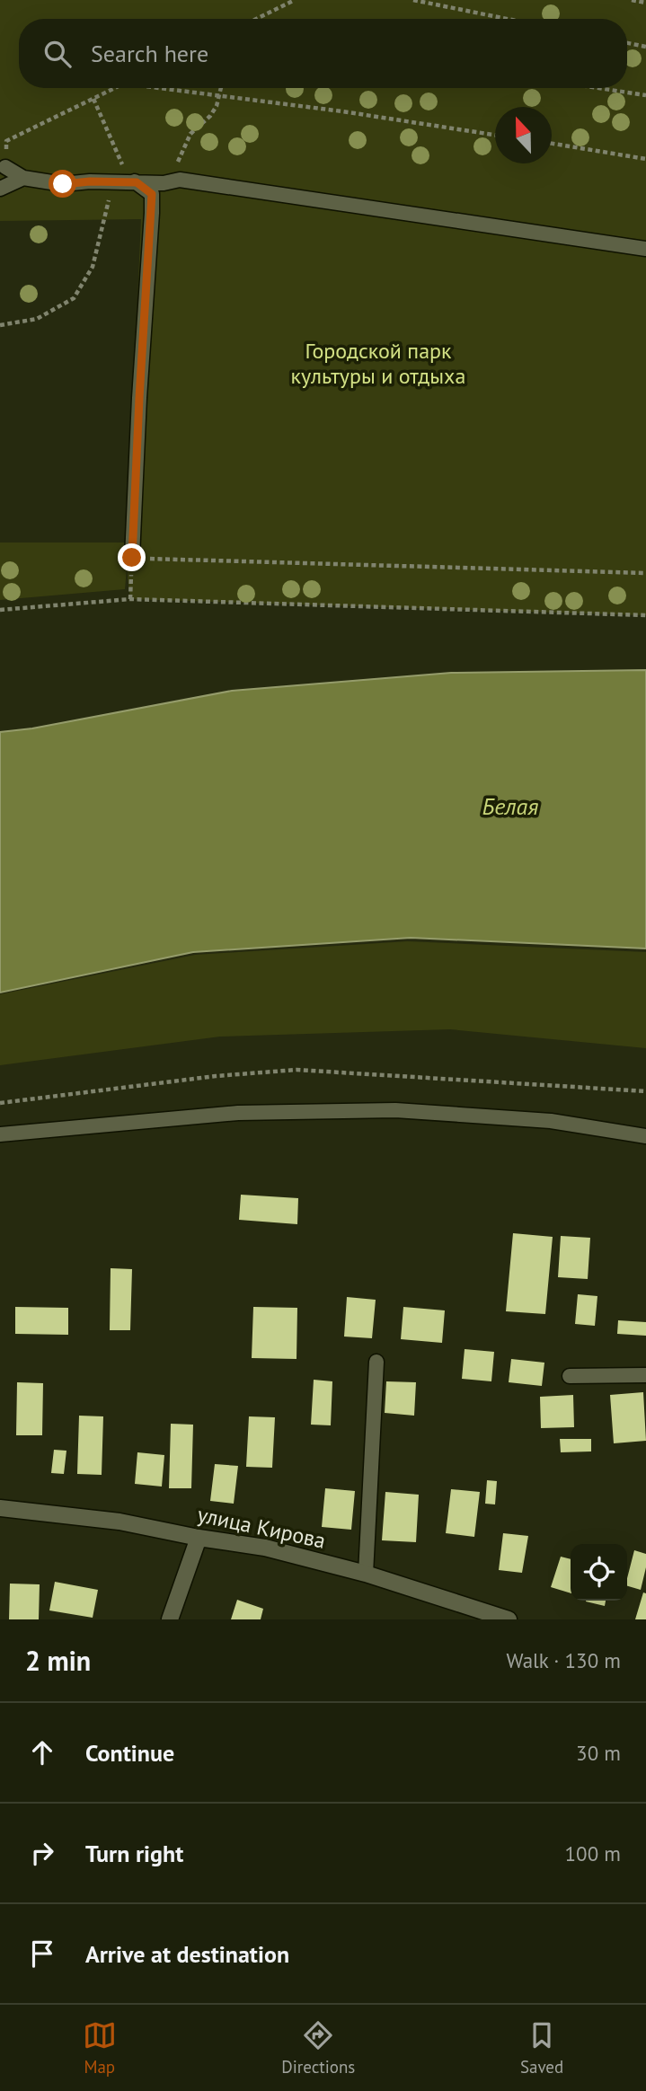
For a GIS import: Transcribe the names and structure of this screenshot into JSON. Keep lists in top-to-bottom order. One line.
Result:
{"streets":{"street":["улица Кирова"]},"water":["Белая"],"parks":["Городской парк культуры и отдыха"],"north":"top","page":{"search":"Search here","heading":["2 min","Walk · 130 m"],"list":[["Continue","30 m"],["Turn right","100 m"],"Arrive at destination"],"nav":["Map","Directions","Saved"]}}
